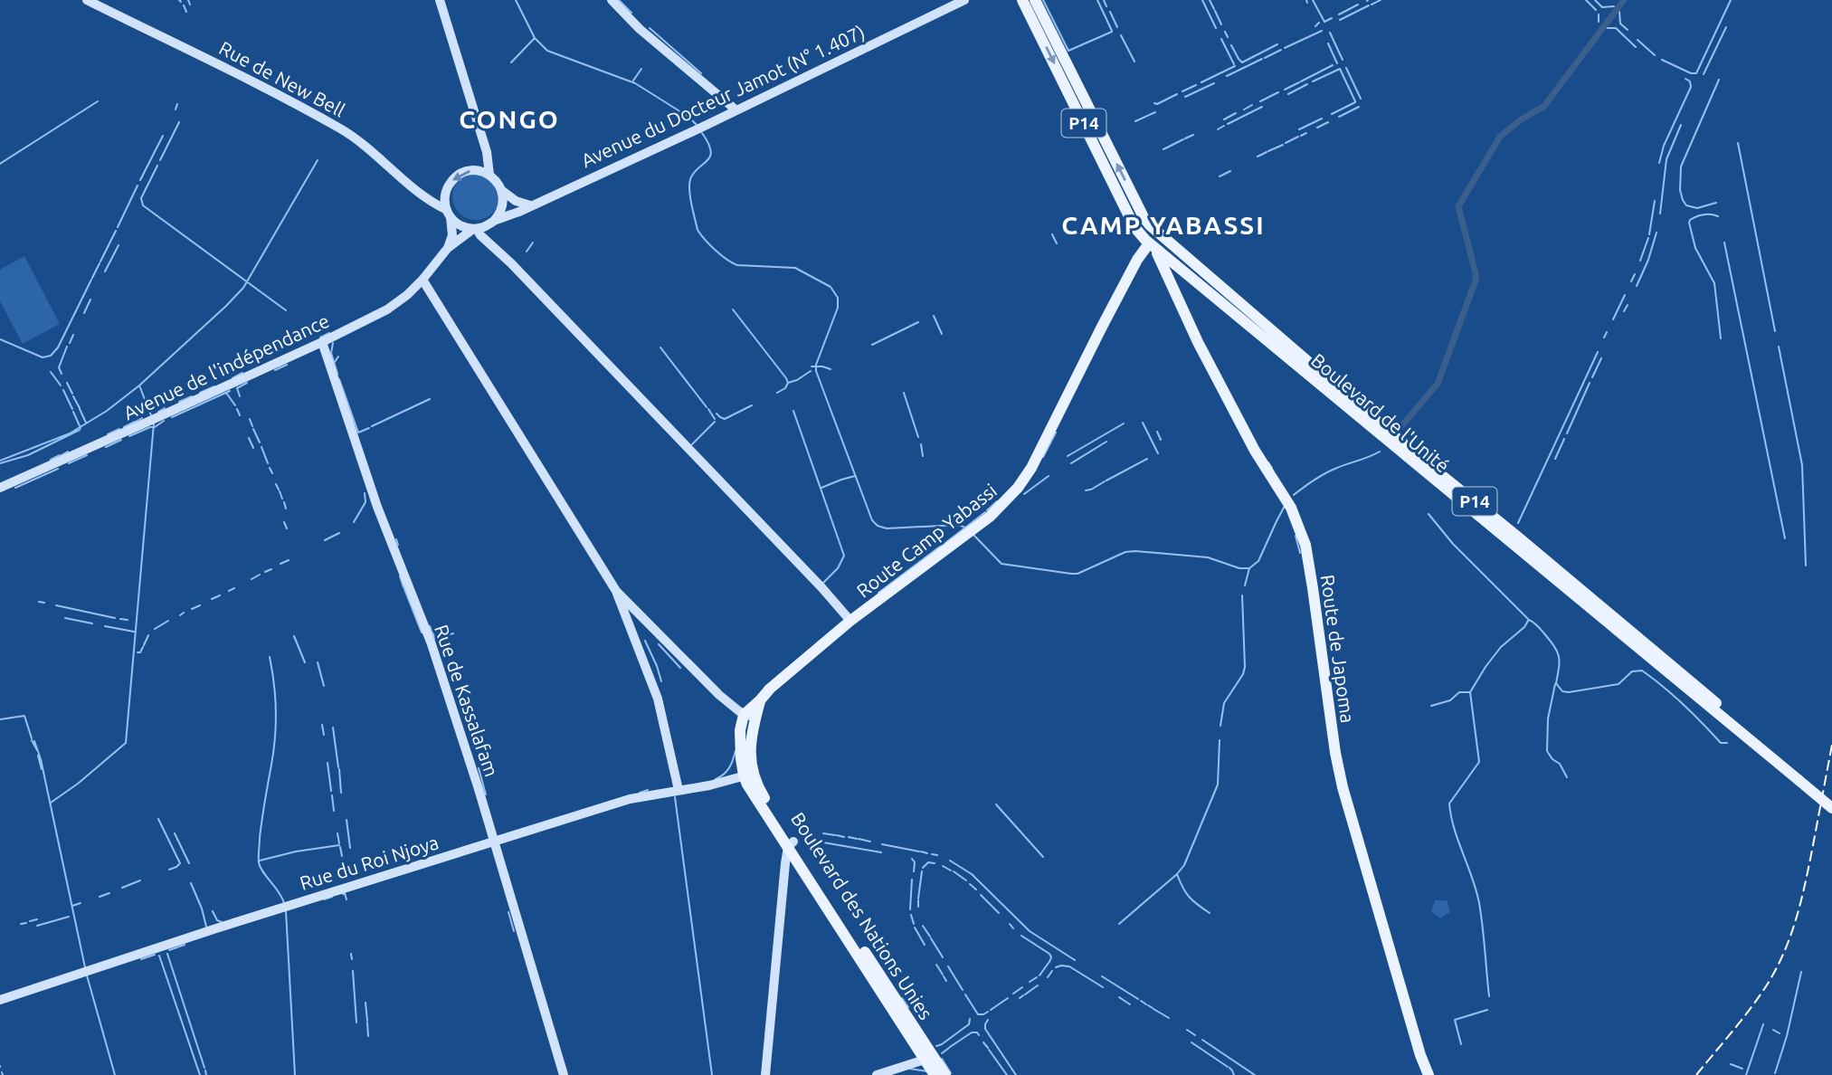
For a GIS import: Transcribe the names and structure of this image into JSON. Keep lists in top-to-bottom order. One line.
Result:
{"streets":{"main road":["P14","Boulevard de l'Unité","Route Camp Yabassi","Route de Japoma","Boulevard des Nations Unies"],"street":["Rue de New Bell","Avenue du Docteur Jamot (N° 1.407)","Avenue de l'indépendance","Rue de Kassalafam","Rue du Roi Njoya"]},"crossings":[["Rue de New Bell","Avenue du Docteur Jamot (N° 1.407)"],["Rue de New Bell","Avenue de l'indépendance"],["Avenue du Docteur Jamot (N° 1.407)","Avenue de l'indépendance"],["Avenue de l'indépendance","Rue de Kassalafam"],["Boulevard de l'Unité","Route Camp Yabassi"],["Boulevard de l'Unité","Route de Japoma"],["Route Camp Yabassi","Route de Japoma"],["Rue de Kassalafam","Rue du Roi Njoya"],["Rue du Roi Njoya","Boulevard des Nations Unies"]],"districts":["CONGO","CAMP YABASSI"]}
